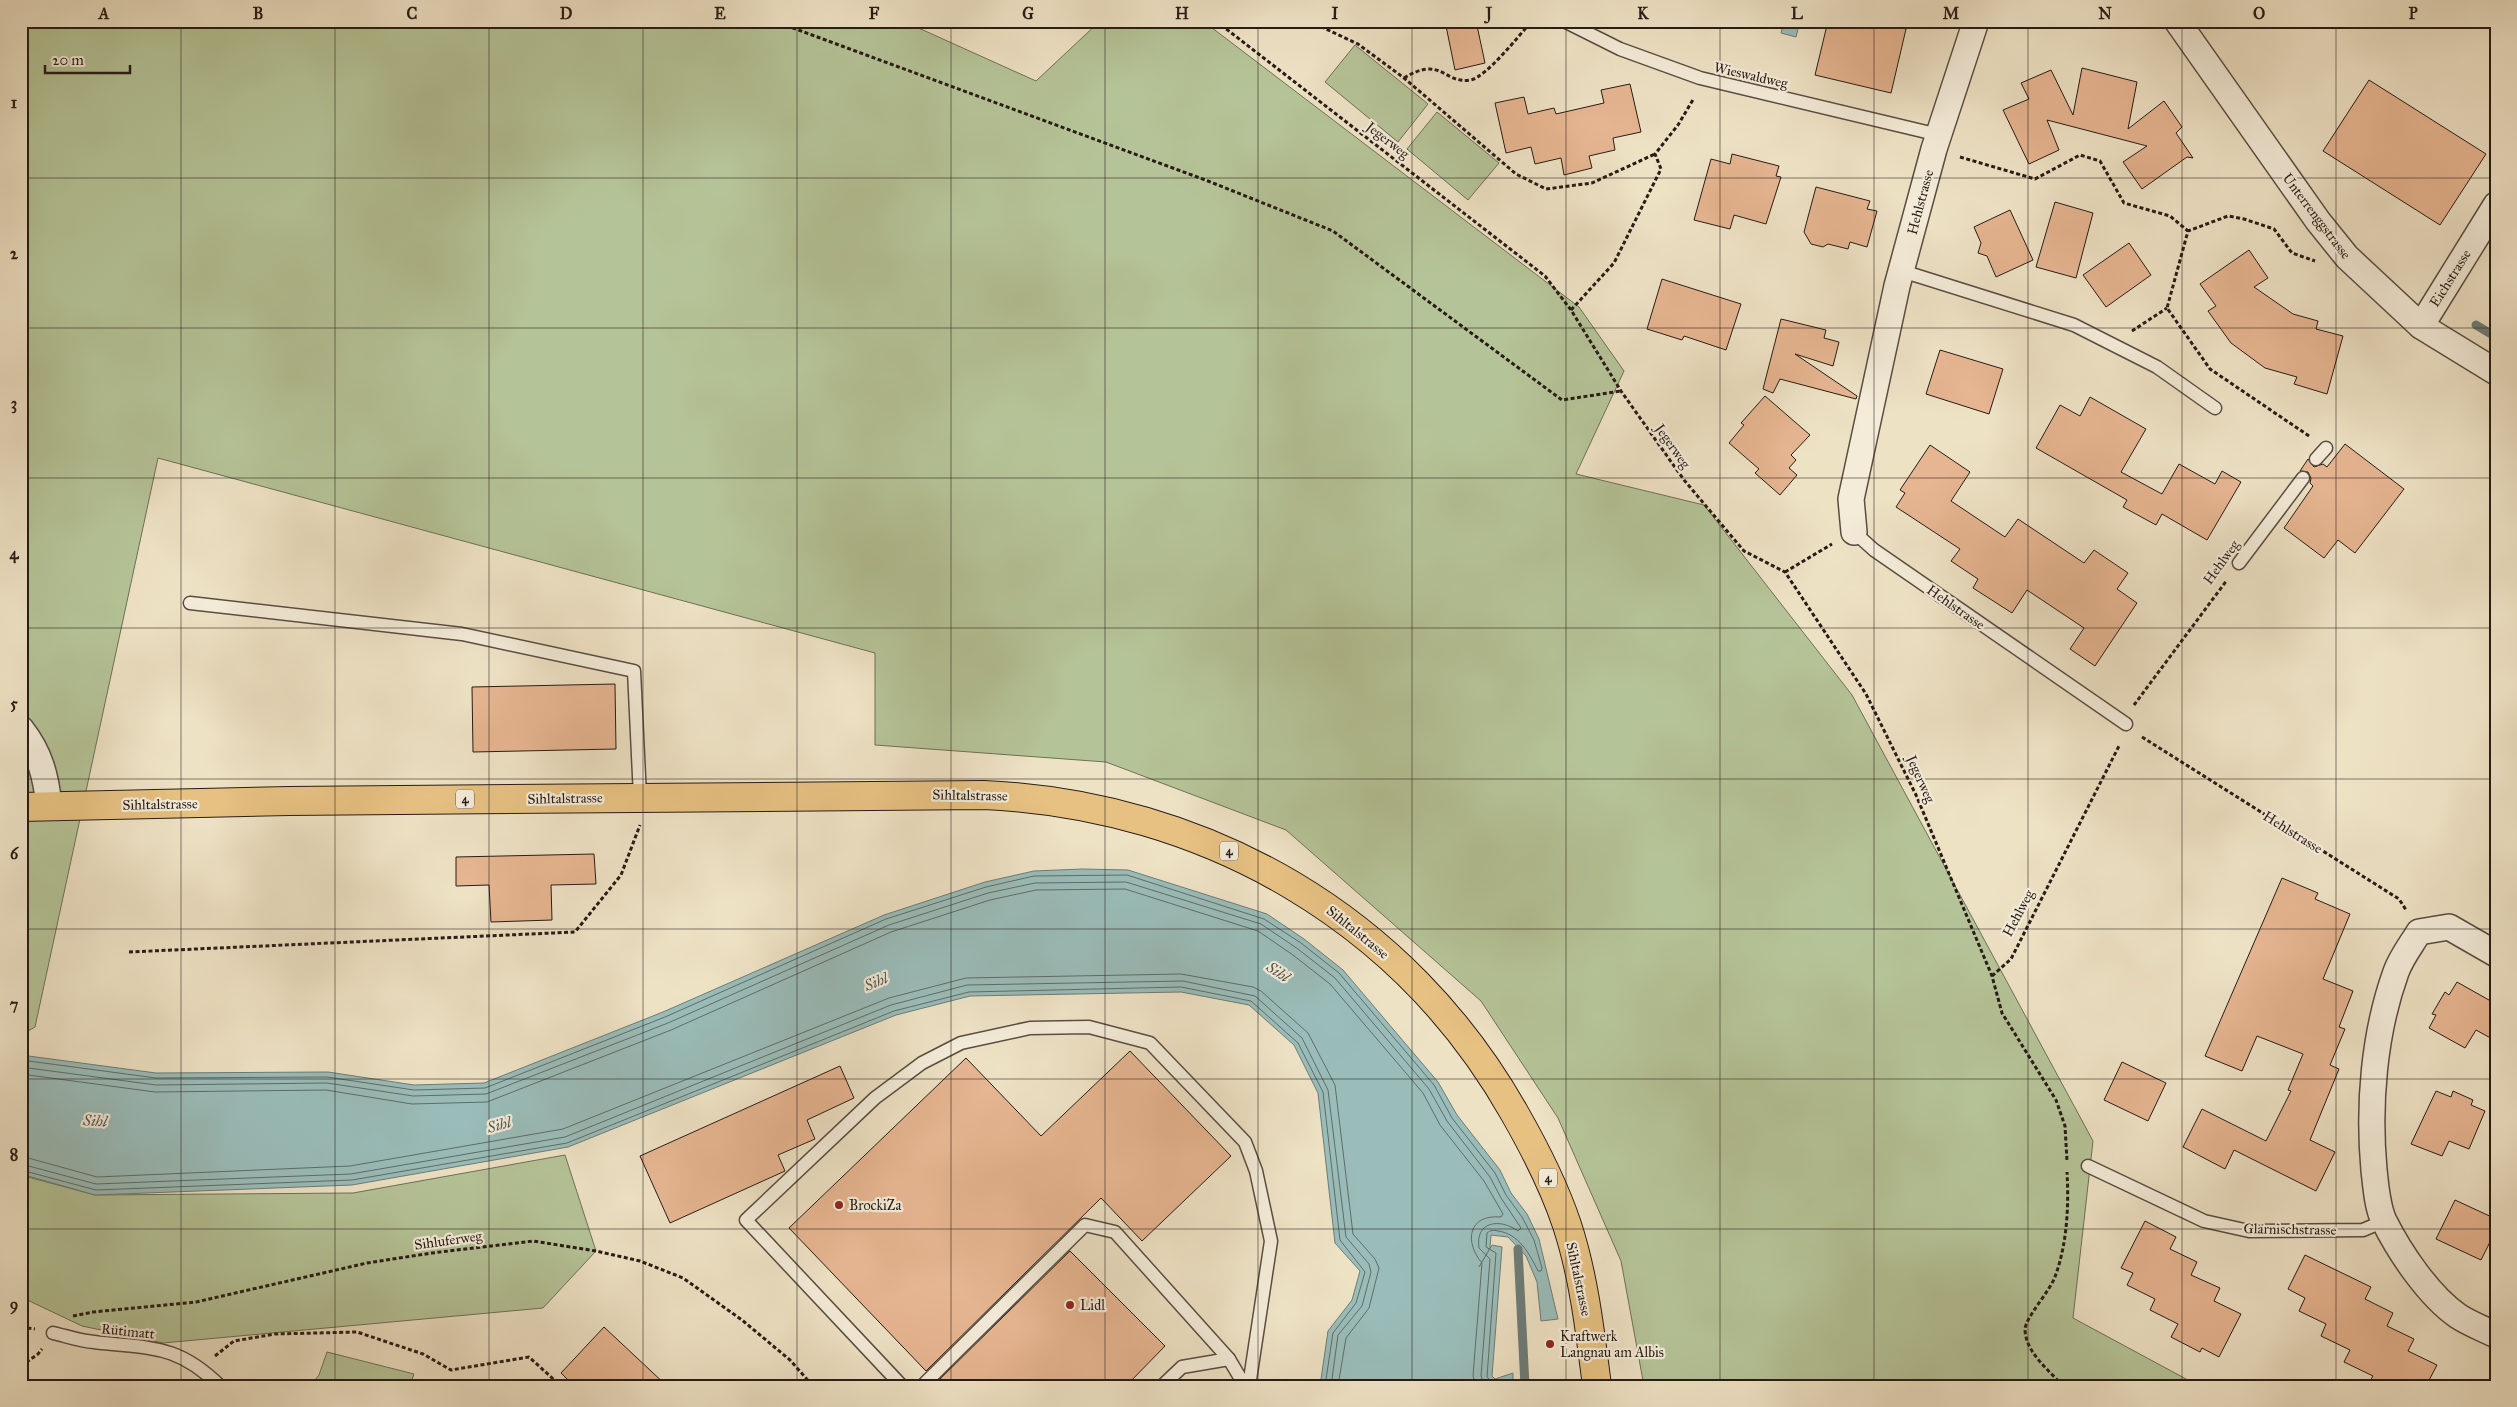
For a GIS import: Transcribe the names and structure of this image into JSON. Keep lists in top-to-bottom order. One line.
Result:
{"streets":{"main road":["Sihltalstrasse","4"],"street":["Hehlstrasse","Unterrenggstrasse","Eichstrasse"],"lane":["Wieswaldweg","Hehlweg","Glärnischstrasse","Rütimatt"],"path":["Jegerweg","Sihluferweg"]},"crossings":[["Wieswaldweg","Hehlstrasse"],["Jegerweg","Hehlweg"],["Hehlstrasse","Hehlweg"],["Unterrenggstrasse","Eichstrasse"],["Sihluferweg","Rütimatt"]],"water":["Sihl"],"places":["BrockiZa","Lidl","Kraftwerk Langnau am Albis"],"scale_bar":"20 m","grid":{"columns":["A","B","C","D","E","F","G","H","I","J","K","L","M","N","O","P"],"rows":["1","2","3","4","5","6","7","8","9"]}}
